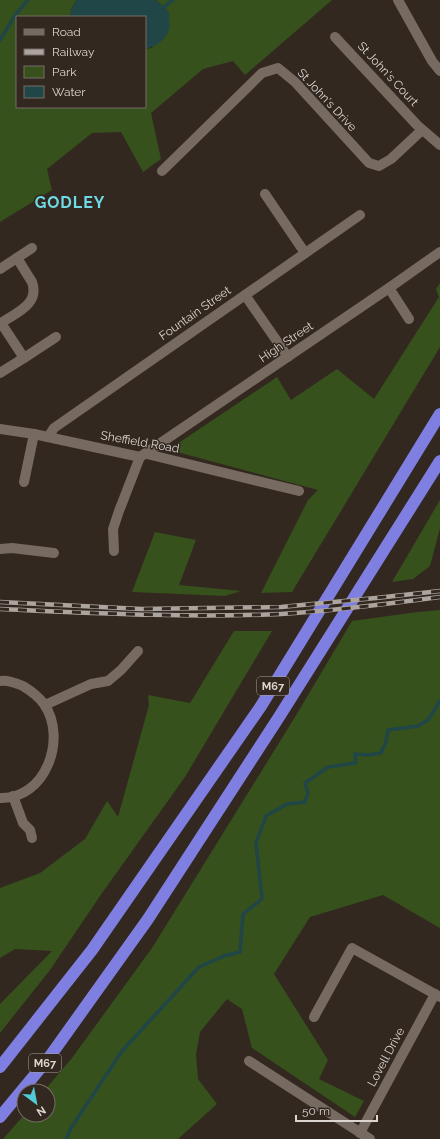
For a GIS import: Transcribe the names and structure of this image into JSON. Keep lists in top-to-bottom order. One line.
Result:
{"streets":{"highway":["M67"],"street":["St John's Court","St John's Drive","Fountain Street","High Street","Sheffield Road","Lovell Drive"]},"crossings":[["St John's Court","St John's Drive"],["Fountain Street","Sheffield Road"],["High Street","Sheffield Road"]],"districts":["GODLEY"],"legend":["Road","Railway","Park","Water"],"scale_bar":"50 m","north":"bottom right"}
